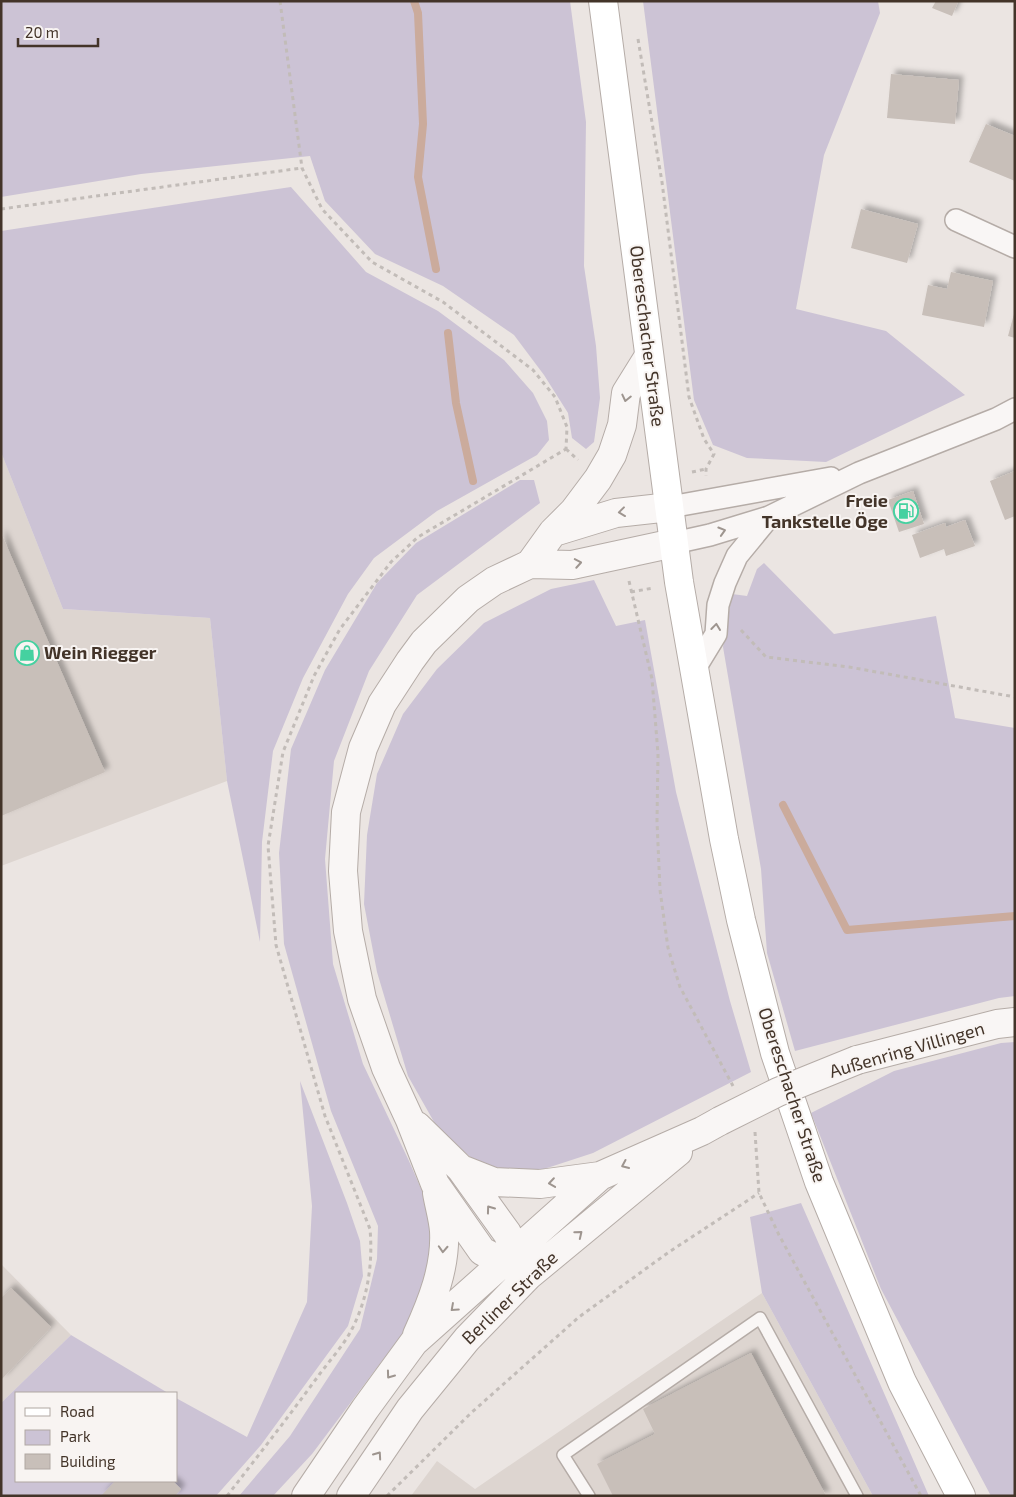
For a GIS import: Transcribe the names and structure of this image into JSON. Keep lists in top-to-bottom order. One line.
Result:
{"streets":{"main road":["Obereschacher Straße"],"street":["Außenring Villingen","Berliner Straße"]},"crossings":[["Obereschacher Straße","Berliner Straße"],["Außenring Villingen","Berliner Straße"]],"places":{"fuel station":["Freie Tankstelle Öge"],"shop":["Wein Riegger"]},"legend":["Road","Park","Building"],"scale_bar":"20 m"}
